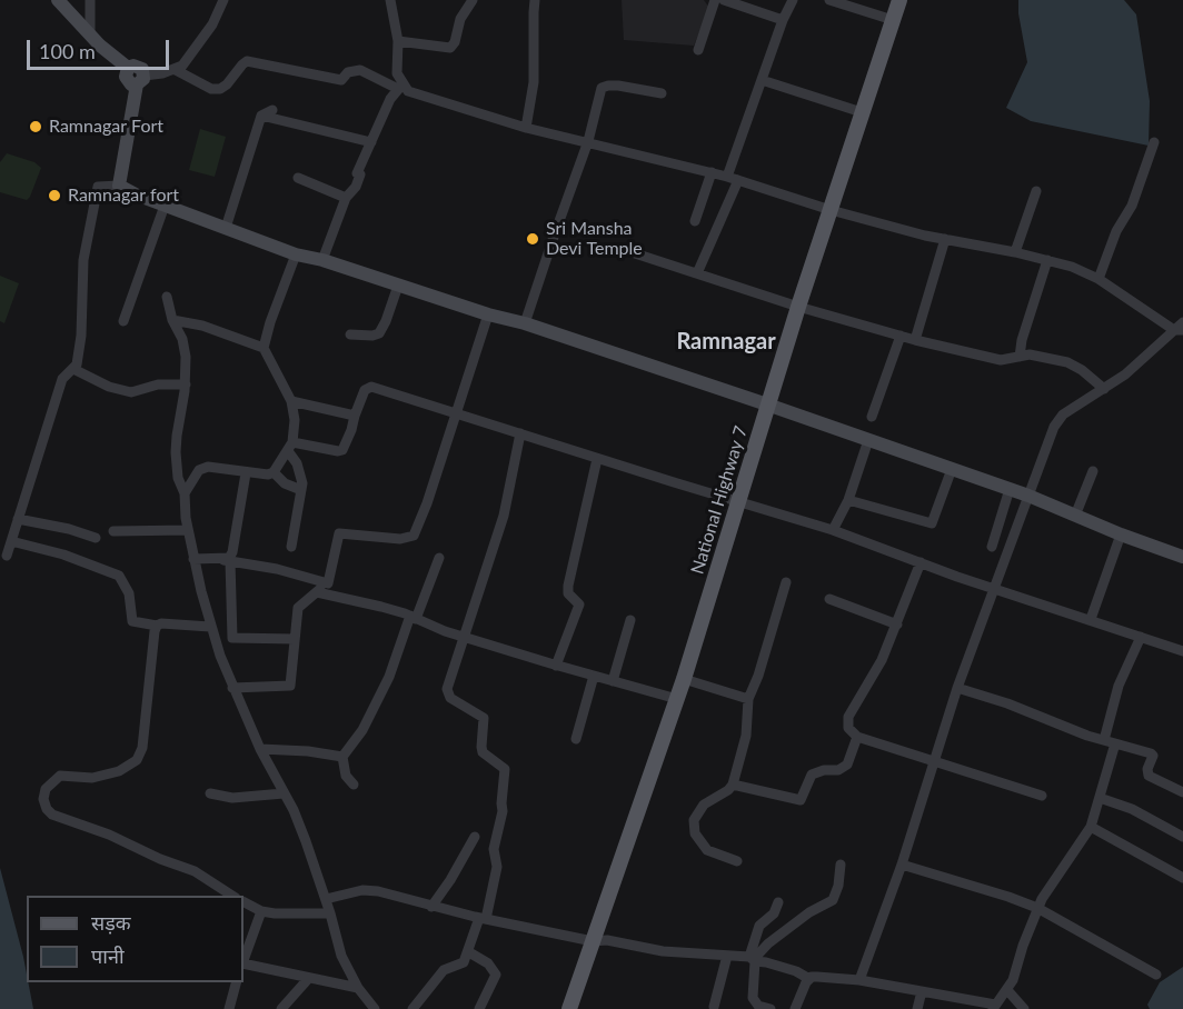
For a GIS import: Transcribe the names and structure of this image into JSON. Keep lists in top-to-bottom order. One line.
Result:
{"streets":{"main road":["National Highway 7"]},"districts":["Ramnagar"],"places":["Ramnagar Fort","Ramnagar fort","Sri Mansha Devi Temple"],"legend":["सड़क","पानी"],"scale_bar":"100 m"}
